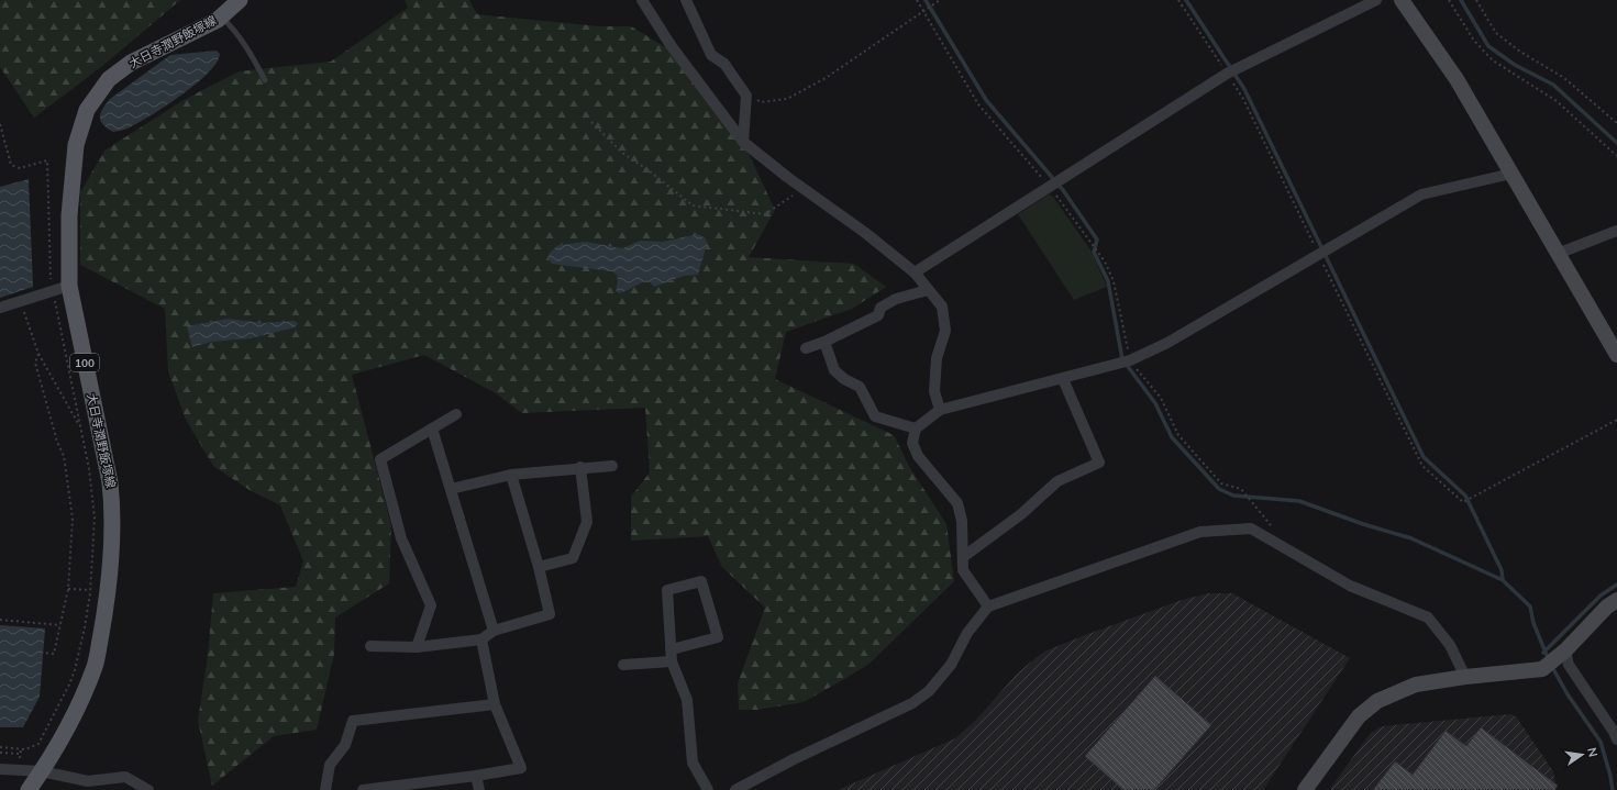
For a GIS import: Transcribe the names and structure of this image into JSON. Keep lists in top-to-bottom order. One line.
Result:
{"streets":{"main road":["大日寺潤野飯塚線","100"]},"north":"right"}
